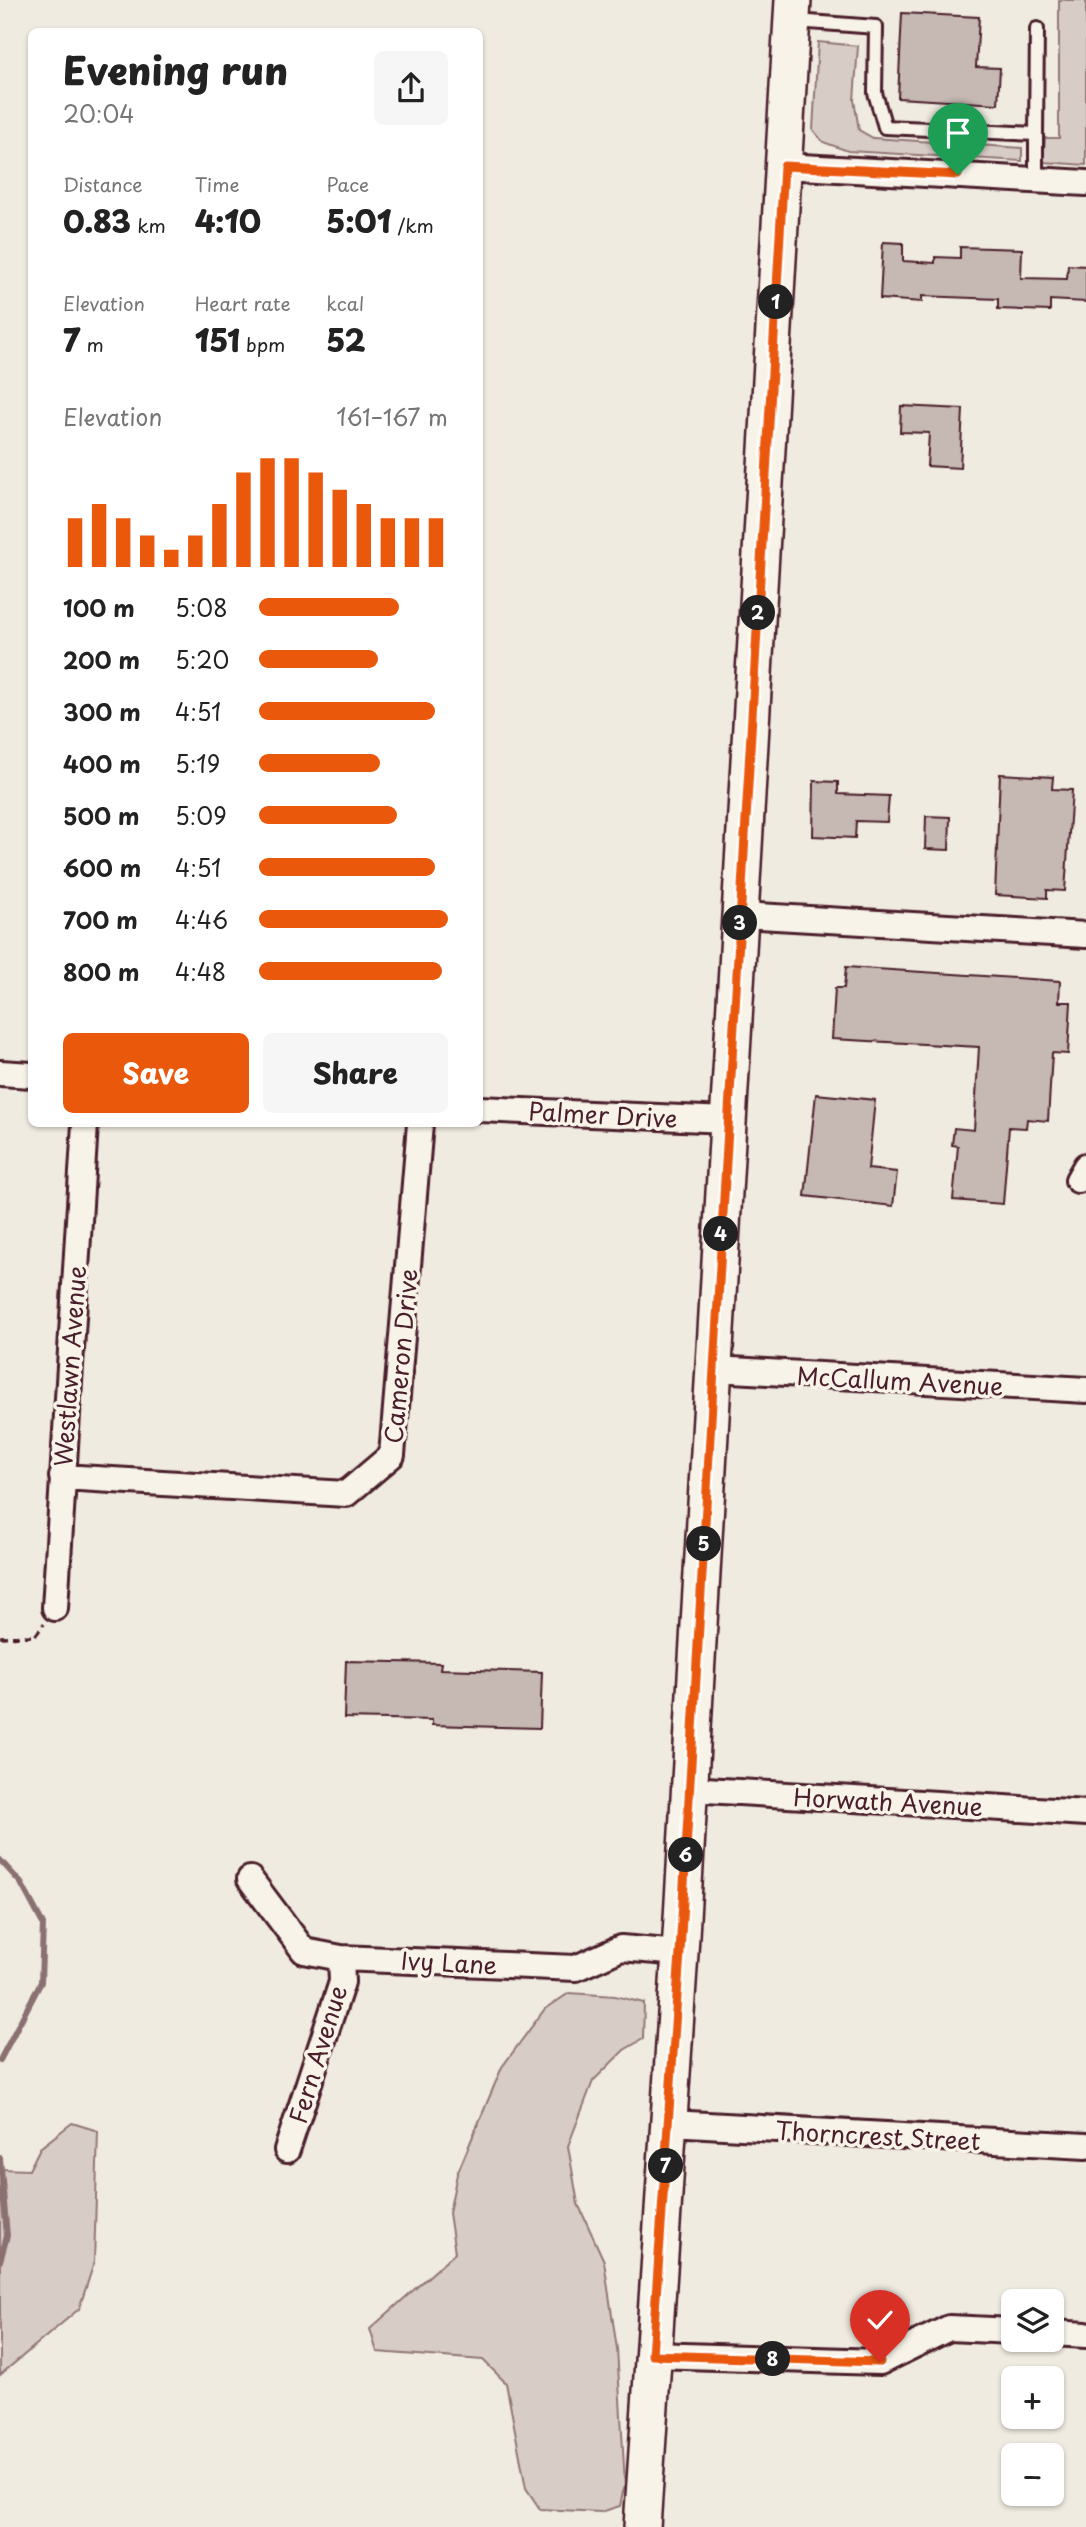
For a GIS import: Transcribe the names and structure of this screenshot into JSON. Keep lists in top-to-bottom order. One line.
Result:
{"streets":{"street":["Palmer Drive","Cameron Drive","Westlawn Avenue","McCallum Avenue","Horwath Avenue","Ivy Lane","Fern Avenue","Thorncrest Street"]},"crossings":[["Cameron Drive","Westlawn Avenue"],["Ivy Lane","Fern Avenue"]],"page":{"heading":["Evening run","20:04"],"stats":[["Distance","0.83 km"],["Time","4:10"],["Pace","5:01 /km"],["Elevation","7 m"],["Heart rate","151 bpm"],["kcal","52"]],"pins":["1","2","3","4","5","6","7","8"],"chart":["Elevation","161–167 m"],"list":[{"name":"100 m","note":"5:08"},{"name":"200 m","note":"5:20"},{"name":"300 m","note":"4:51"},{"name":"400 m","note":"5:19"},{"name":"500 m","note":"5:09"},{"name":"600 m","note":"4:51"},{"name":"700 m","note":"4:46"},{"name":"800 m","note":"4:48"}],"buttons":["Save","Share"],"map_buttons":["+","−"]}}
